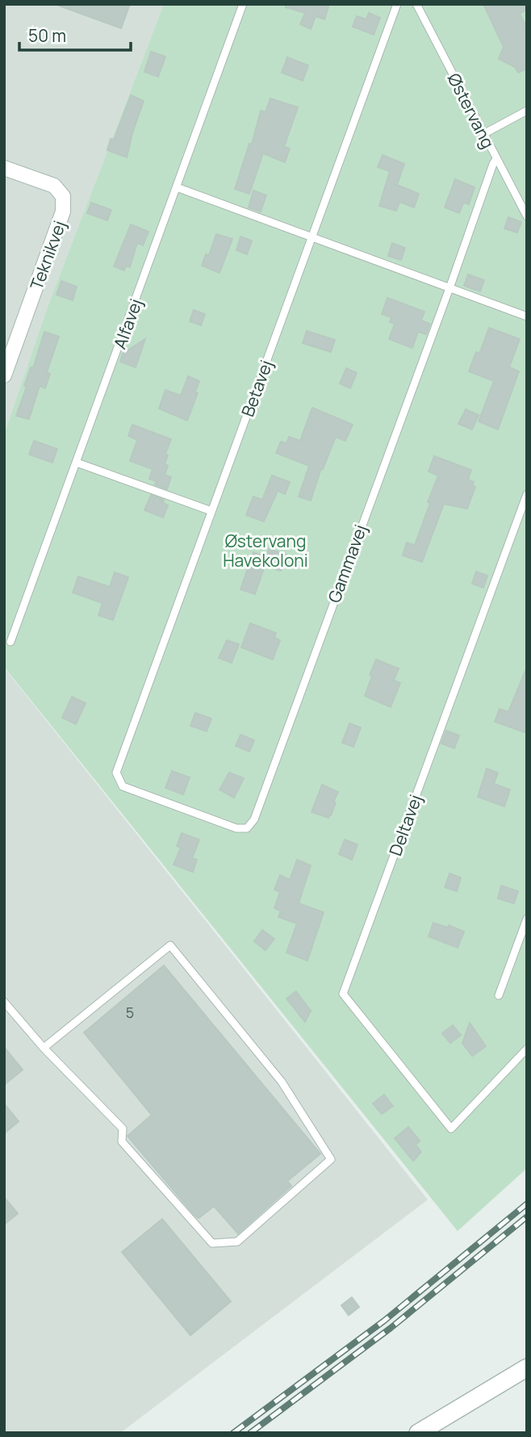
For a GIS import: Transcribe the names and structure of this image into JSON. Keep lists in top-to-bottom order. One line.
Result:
{"streets":{"street":["Teknikvej"],"lane":["Østervang","Alfavej","Betavej","Gammavej","Deltavej"]},"crossings":[["Østervang","Gammavej"],["Betavej","Gammavej"]],"parks":["Østervang Havekoloni"],"house_numbers":["5"],"scale_bar":"50 m"}
